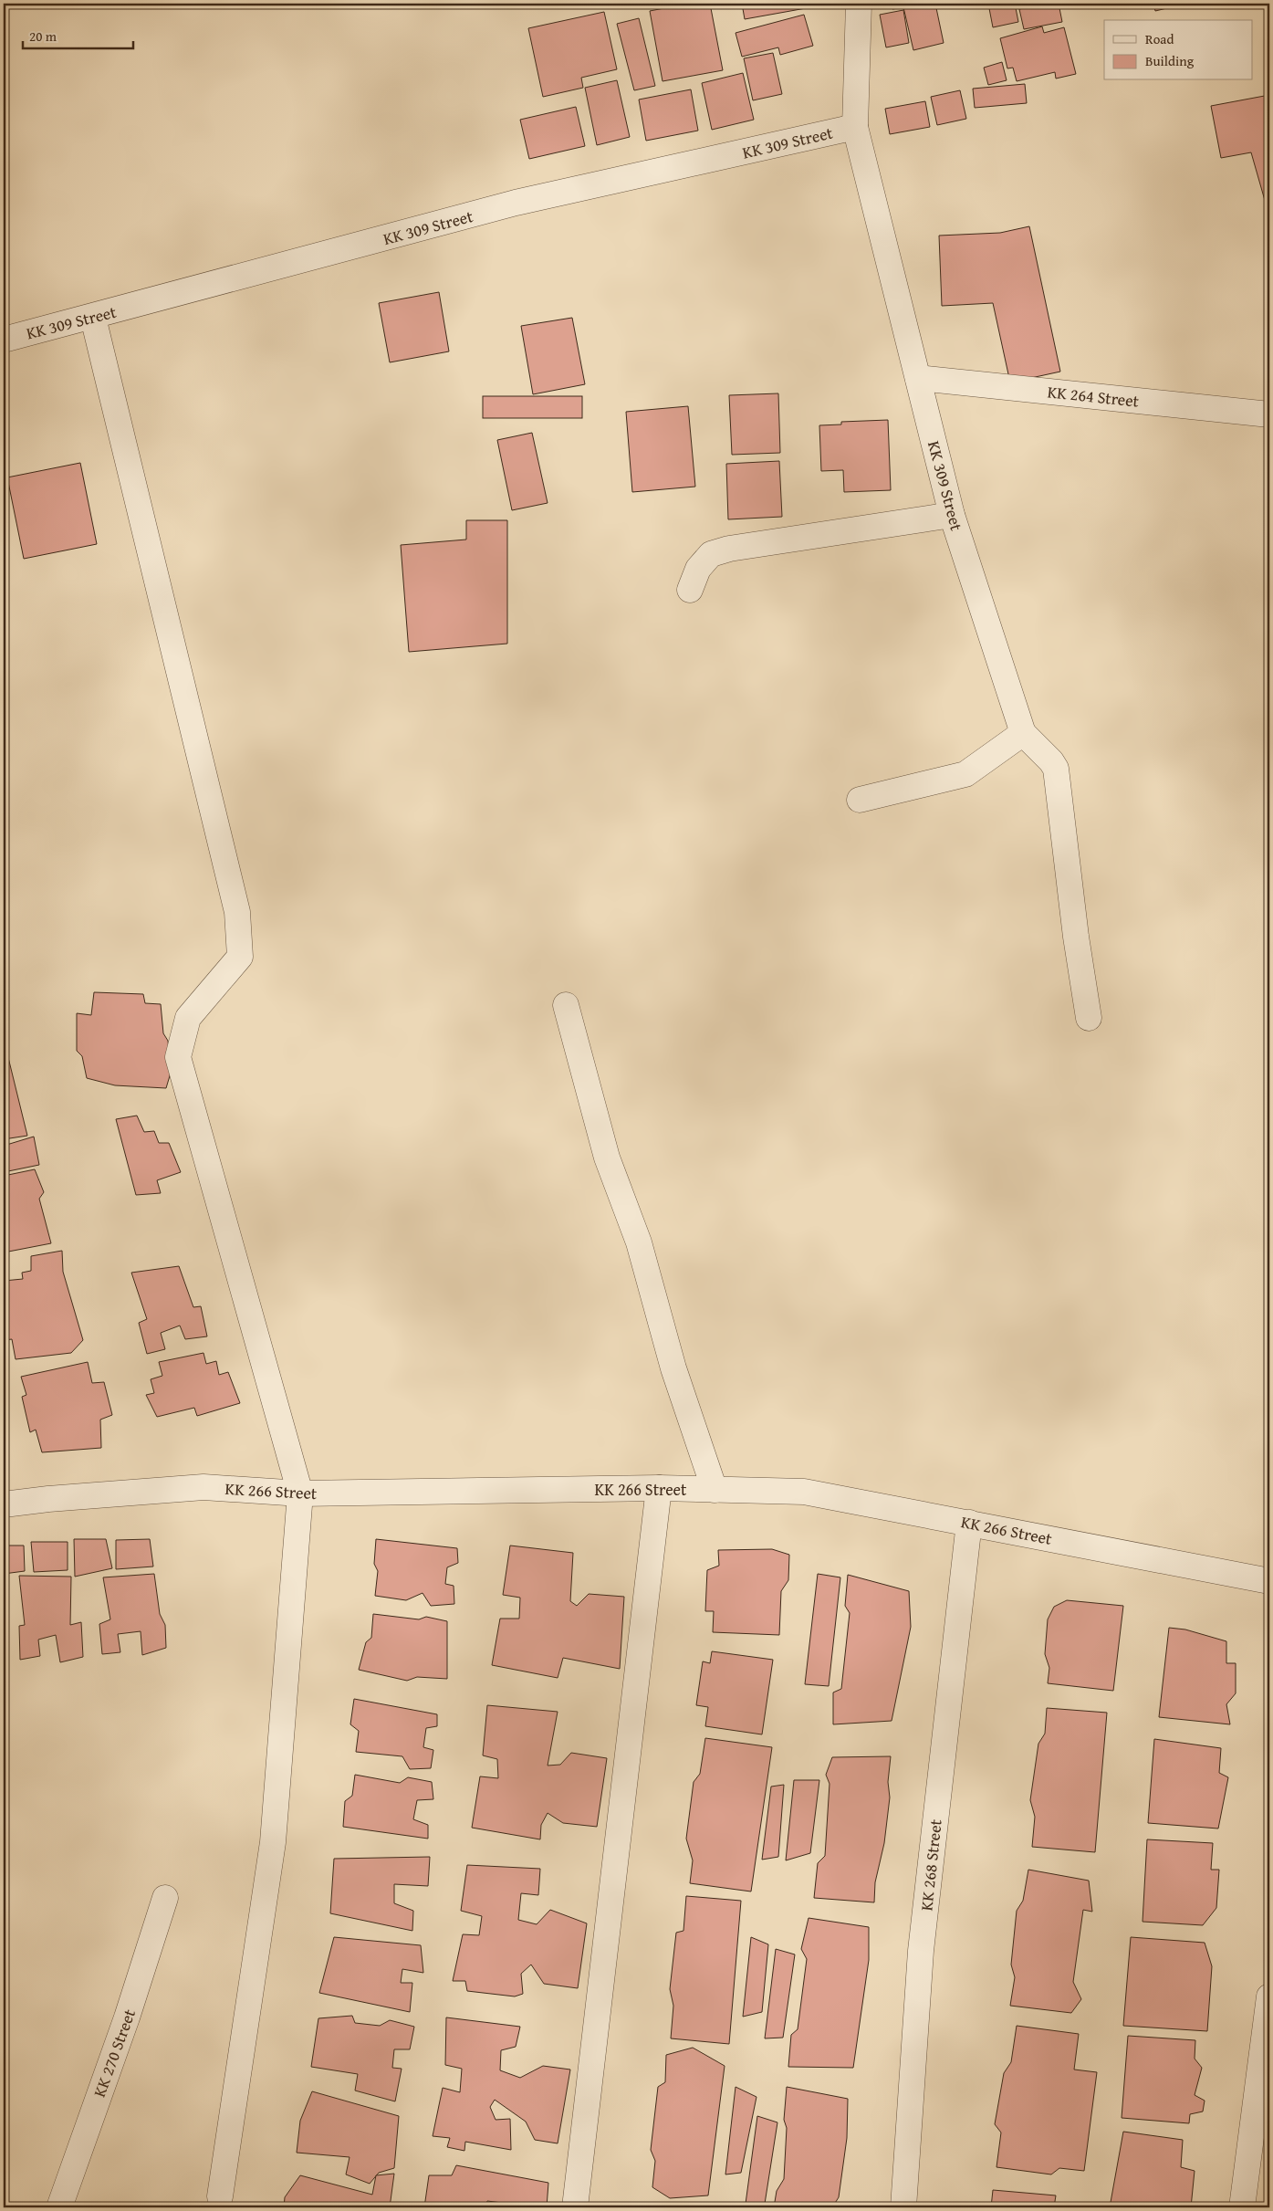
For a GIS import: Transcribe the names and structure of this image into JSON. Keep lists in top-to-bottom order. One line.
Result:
{"streets":{"street":["KK 309 Street","KK 264 Street","KK 266 Street","KK 268 Street","KK 270 Street"]},"crossings":[["KK 309 Street","KK 264 Street"],["KK 266 Street","KK 268 Street"]],"legend":["Road","Building"],"scale_bar":"20 m"}
